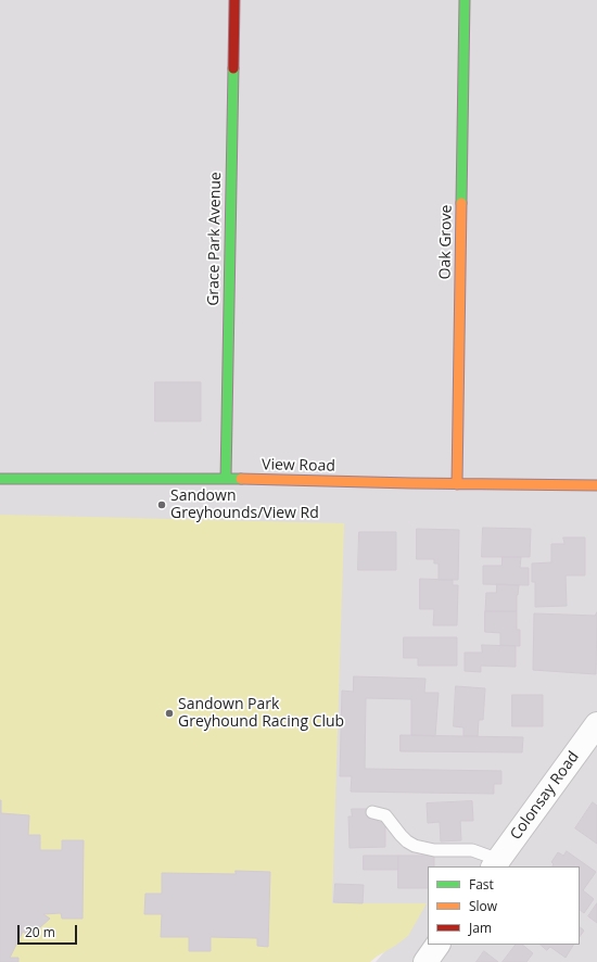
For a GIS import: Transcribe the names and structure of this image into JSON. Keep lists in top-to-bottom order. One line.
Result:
{"streets":{"street":["Grace Park Avenue","Oak Grove","View Road","Colonsay Road"]},"crossings":[["Grace Park Avenue","View Road"],["Oak Grove","View Road"]],"places":["Sandown Greyhounds/View Rd","Sandown Park Greyhound Racing Club"],"legend":["Fast","Slow","Jam"],"scale_bar":"20 m"}
